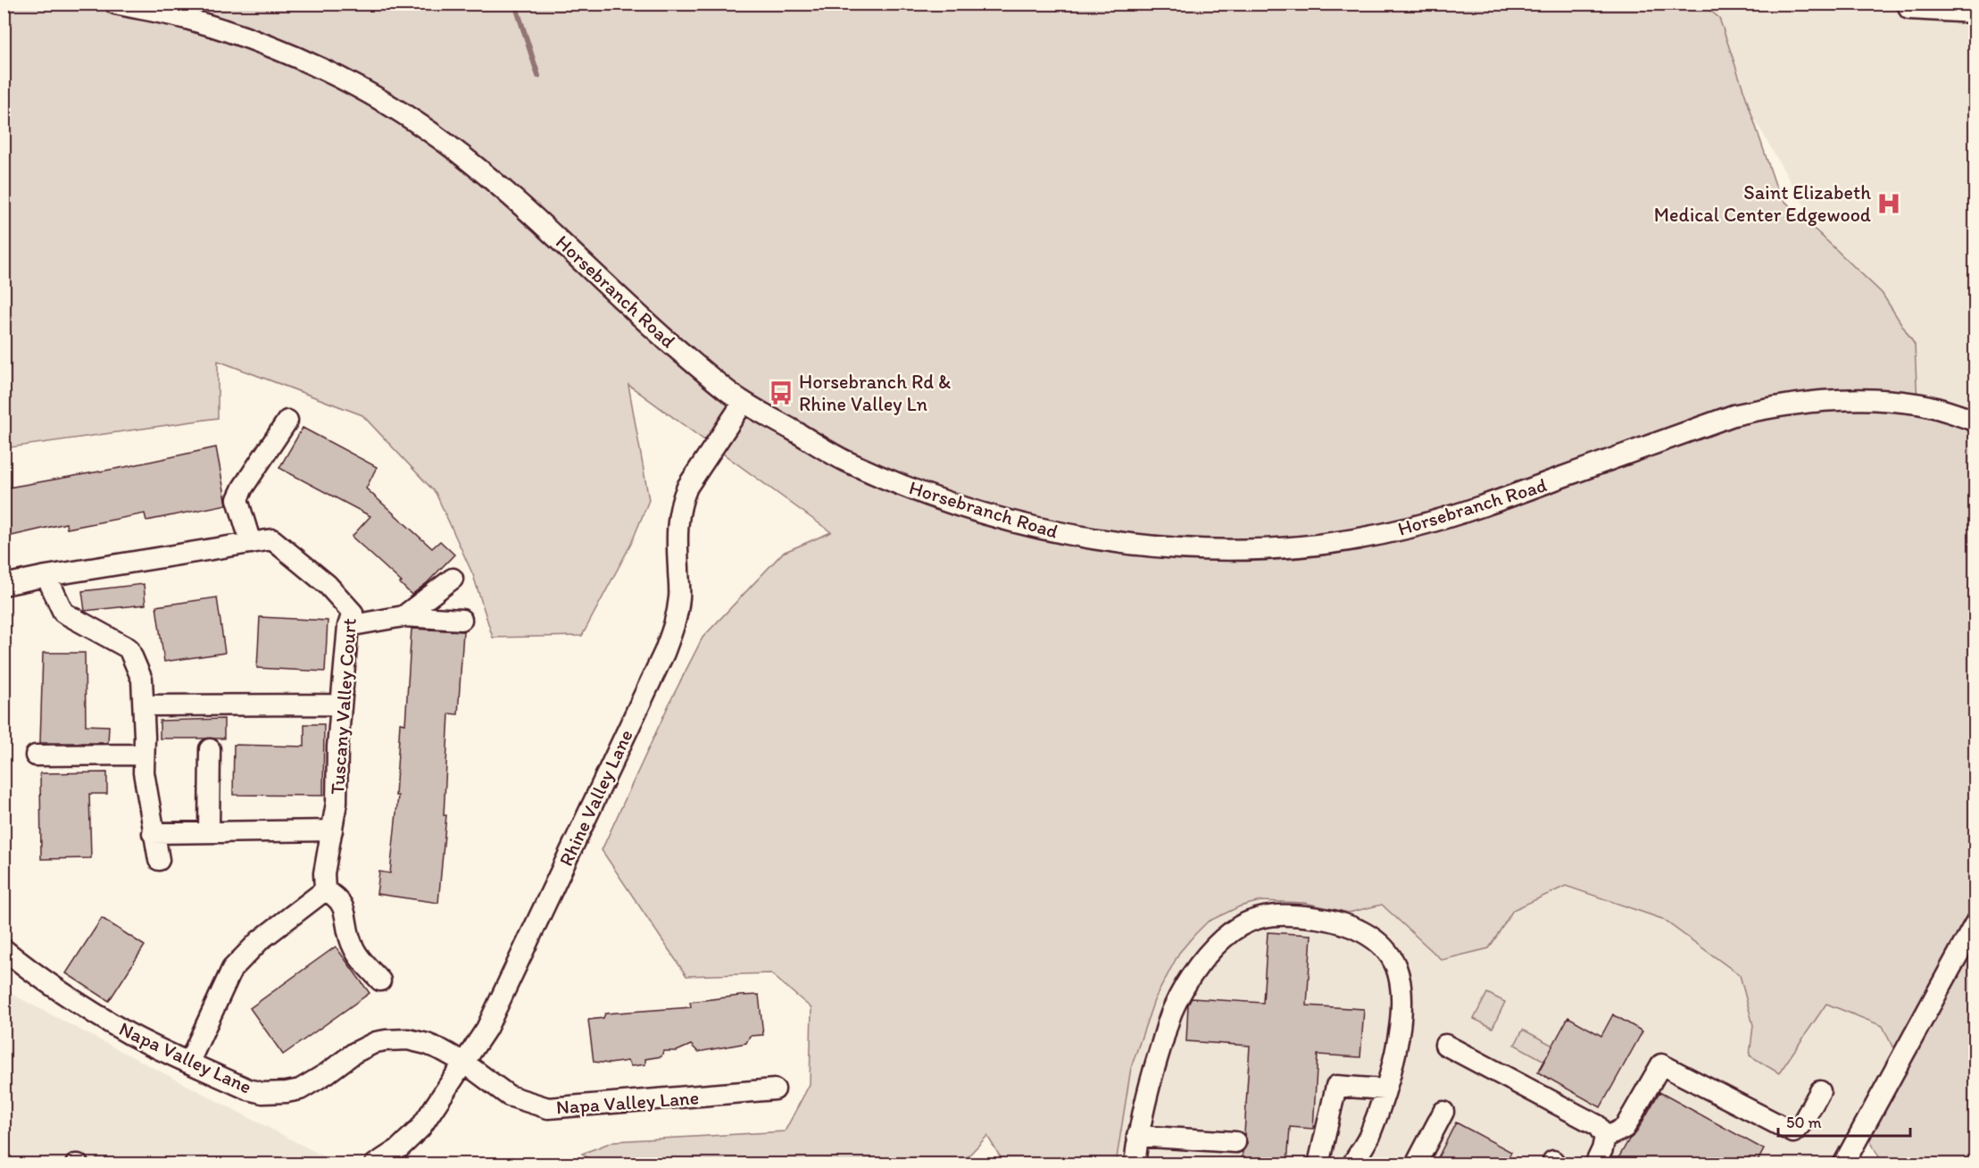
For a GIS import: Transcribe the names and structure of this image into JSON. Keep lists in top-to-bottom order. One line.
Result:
{"streets":{"street":["Horsebranch Road","Tuscany Valley Court","Rhine Valley Lane","Napa Valley Lane"]},"crossings":[["Horsebranch Road","Rhine Valley Lane"],["Rhine Valley Lane","Napa Valley Lane"]],"places":{"hospital":["Saint Elizabeth Medical Center Edgewood"],"bus stop":["Horsebranch Rd & Rhine Valley Ln"]},"scale_bar":"50 m"}
